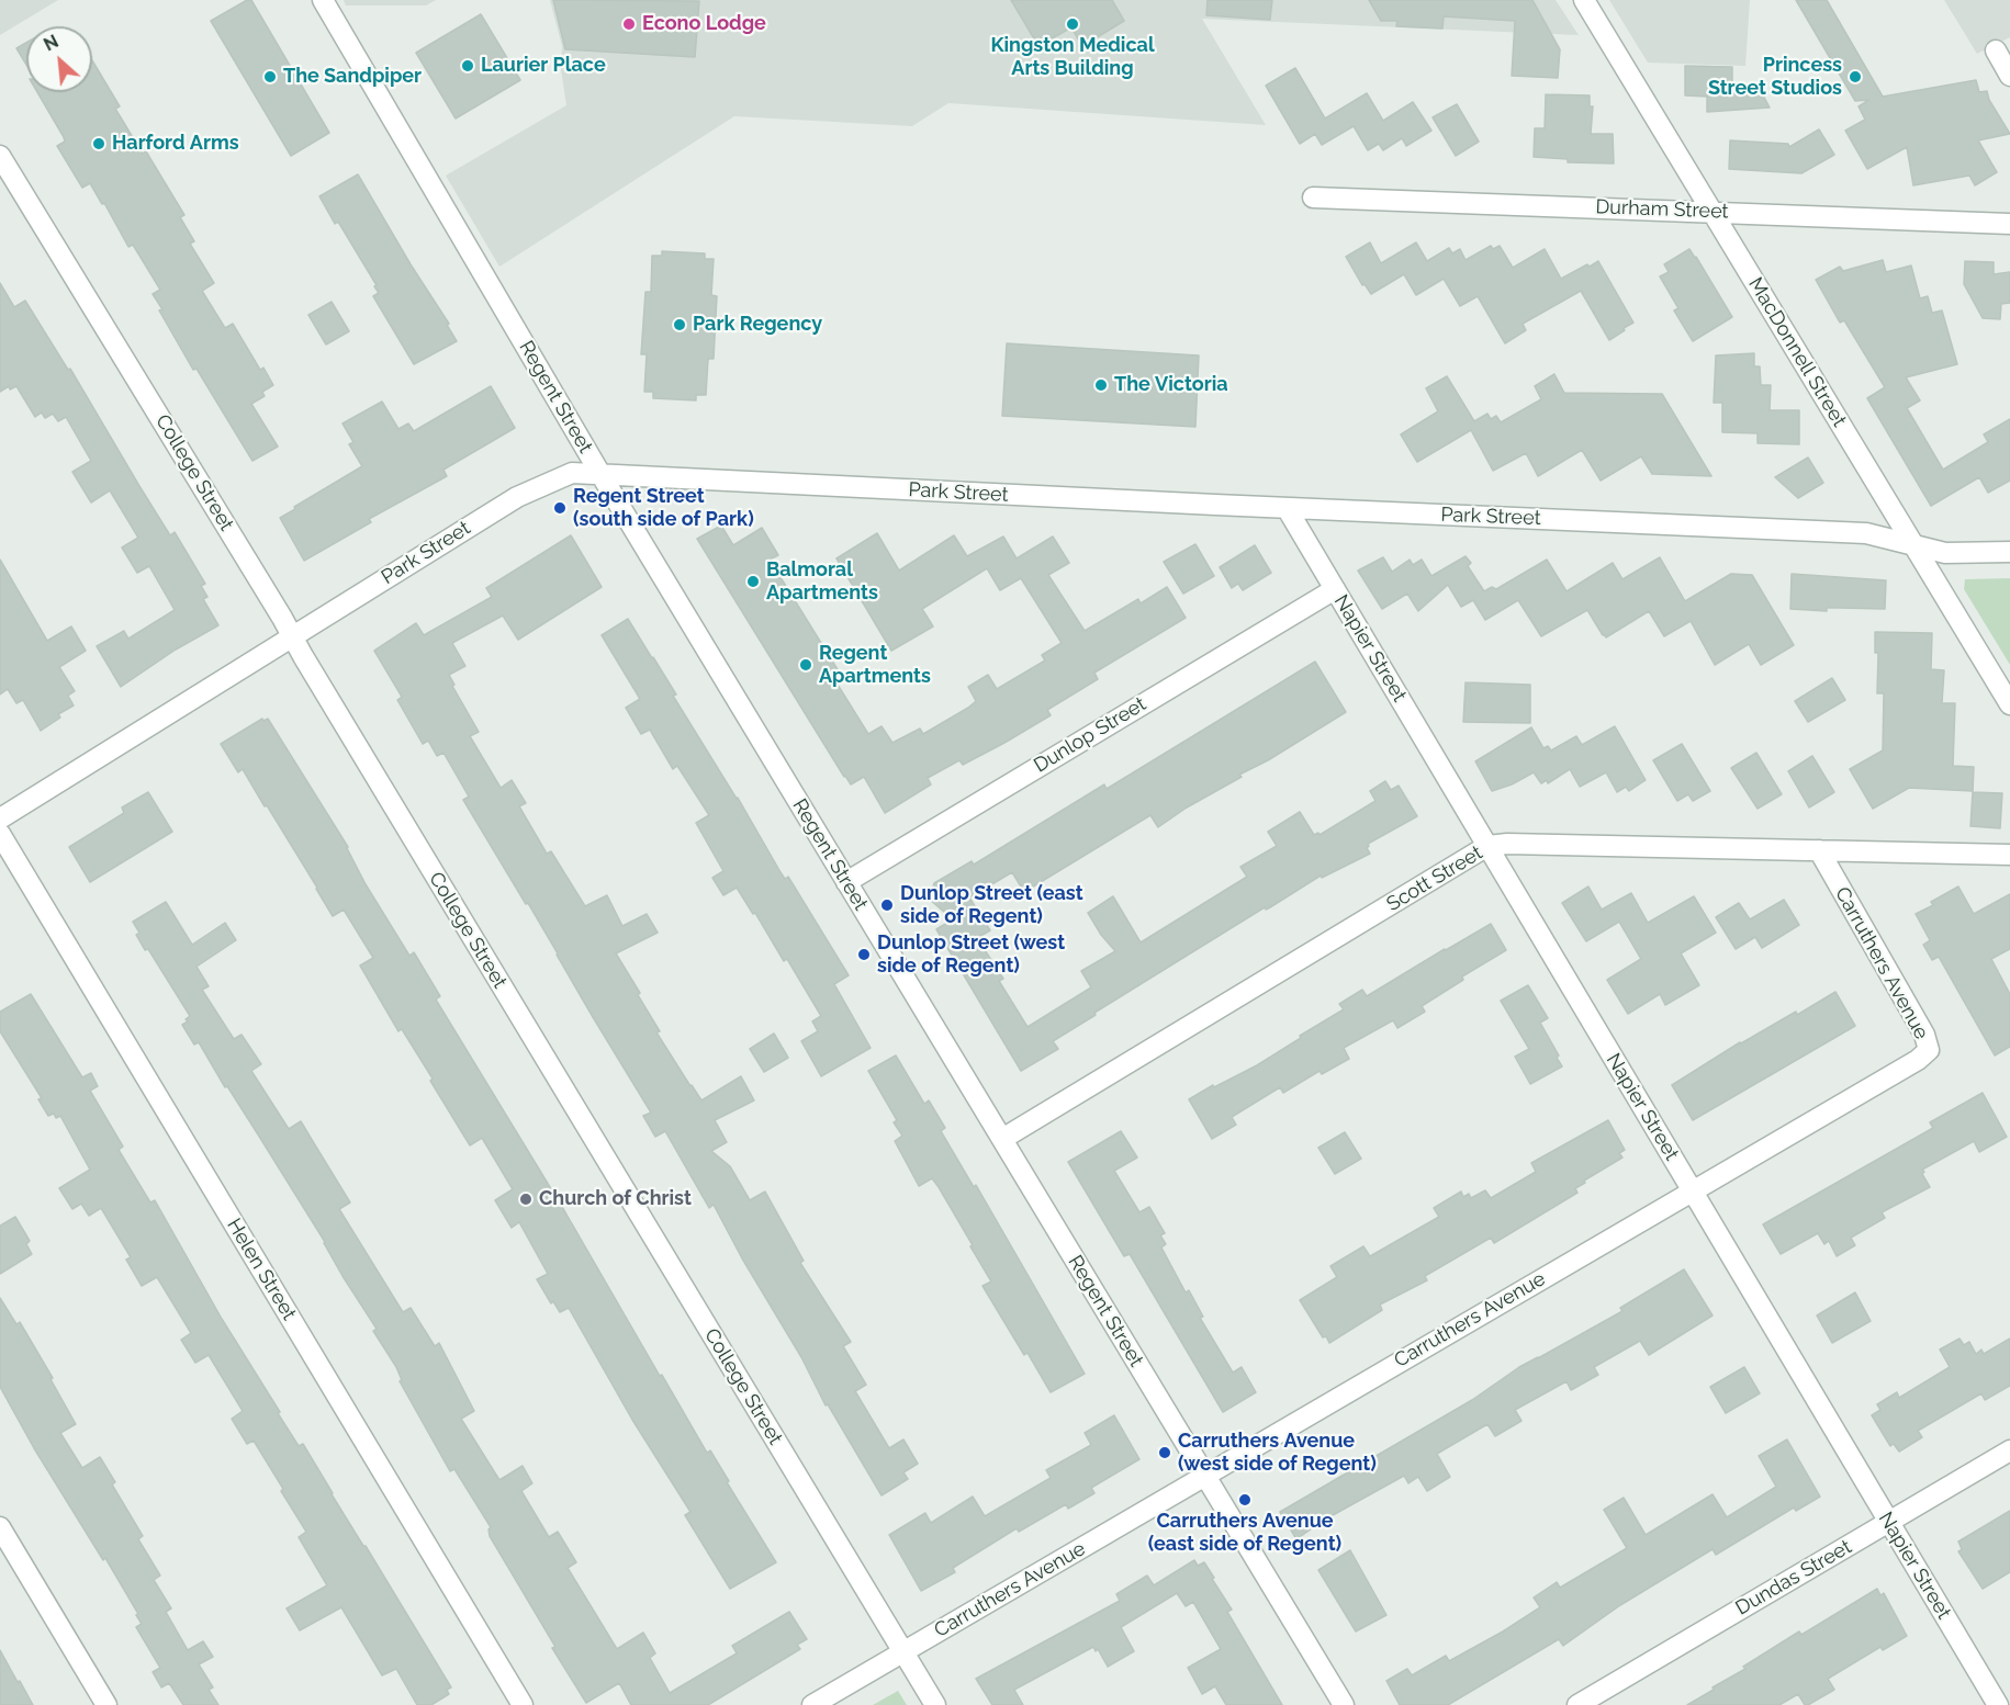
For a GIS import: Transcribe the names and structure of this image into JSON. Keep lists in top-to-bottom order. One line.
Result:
{"streets":{"street":["Durham Street","MacDonnell Street","Regent Street","College Street","Park Street","Napier Street","Dunlop Street","Scott Street","Carruthers Avenue","Helen Street","Dundas Street"]},"crossings":[["Durham Street","MacDonnell Street"],["MacDonnell Street","Park Street"],["Regent Street","Park Street"],["Regent Street","Dunlop Street"],["Regent Street","Scott Street"],["Regent Street","Carruthers Avenue"],["College Street","Park Street"],["College Street","Carruthers Avenue"],["Park Street","Napier Street"],["Napier Street","Dunlop Street"],["Napier Street","Scott Street"],["Napier Street","Carruthers Avenue"],["Napier Street","Dundas Street"],["Scott Street","Carruthers Avenue"]],"places":["Econo Lodge","Kingston Medical Arts Building","Laurier Place","The Sandpiper","Princess Street Studios","Harford Arms","Park Regency","The Victoria","Regent Street (south side of Park)","Balmoral Apartments","Regent Apartments","Dunlop Street (east side of Regent)","Dunlop Street (west side of Regent)","Church of Christ","Carruthers Avenue (west side of Regent)","Carruthers Avenue (east side of Regent)"],"north":"top left"}
